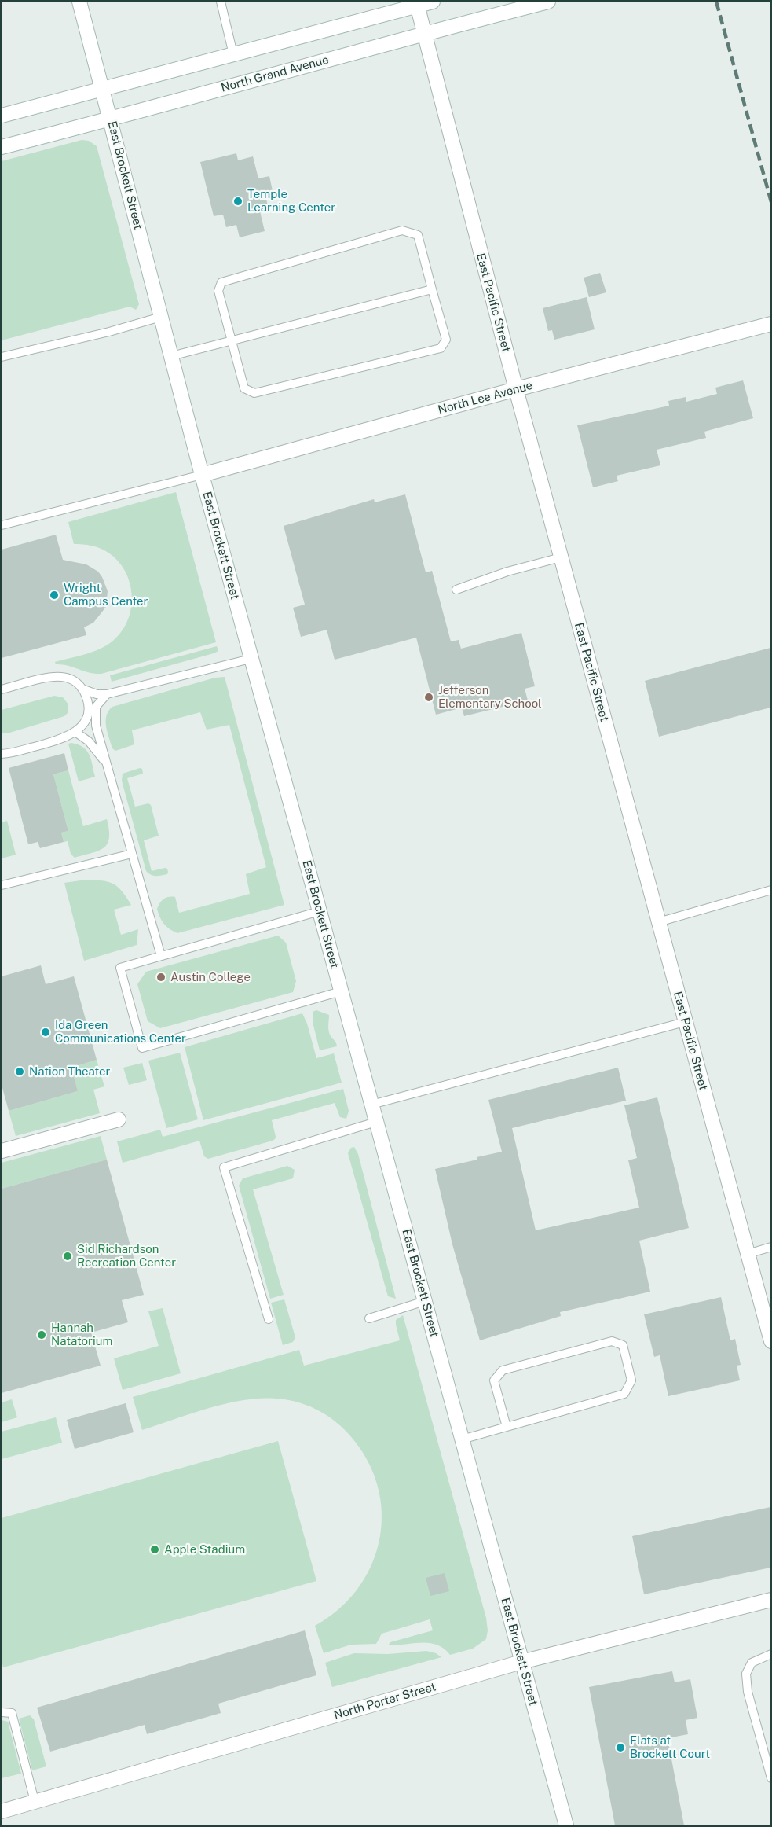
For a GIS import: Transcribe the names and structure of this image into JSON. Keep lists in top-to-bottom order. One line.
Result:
{"streets":{"street":["North Grand Avenue","East Brockett Street","East Pacific Street","North Lee Avenue","North Porter Street"]},"crossings":[["North Grand Avenue","East Brockett Street"],["North Grand Avenue","East Pacific Street"],["East Brockett Street","North Lee Avenue"],["East Brockett Street","North Porter Street"],["East Pacific Street","North Lee Avenue"]],"places":["Temple Learning Center","Wright Campus Center","Jefferson Elementary School","Austin College","Ida Green Communications Center","Nation Theater","Sid Richardson Recreation Center","Hannah Natatorium","Apple Stadium","Flats at Brockett Court"]}
